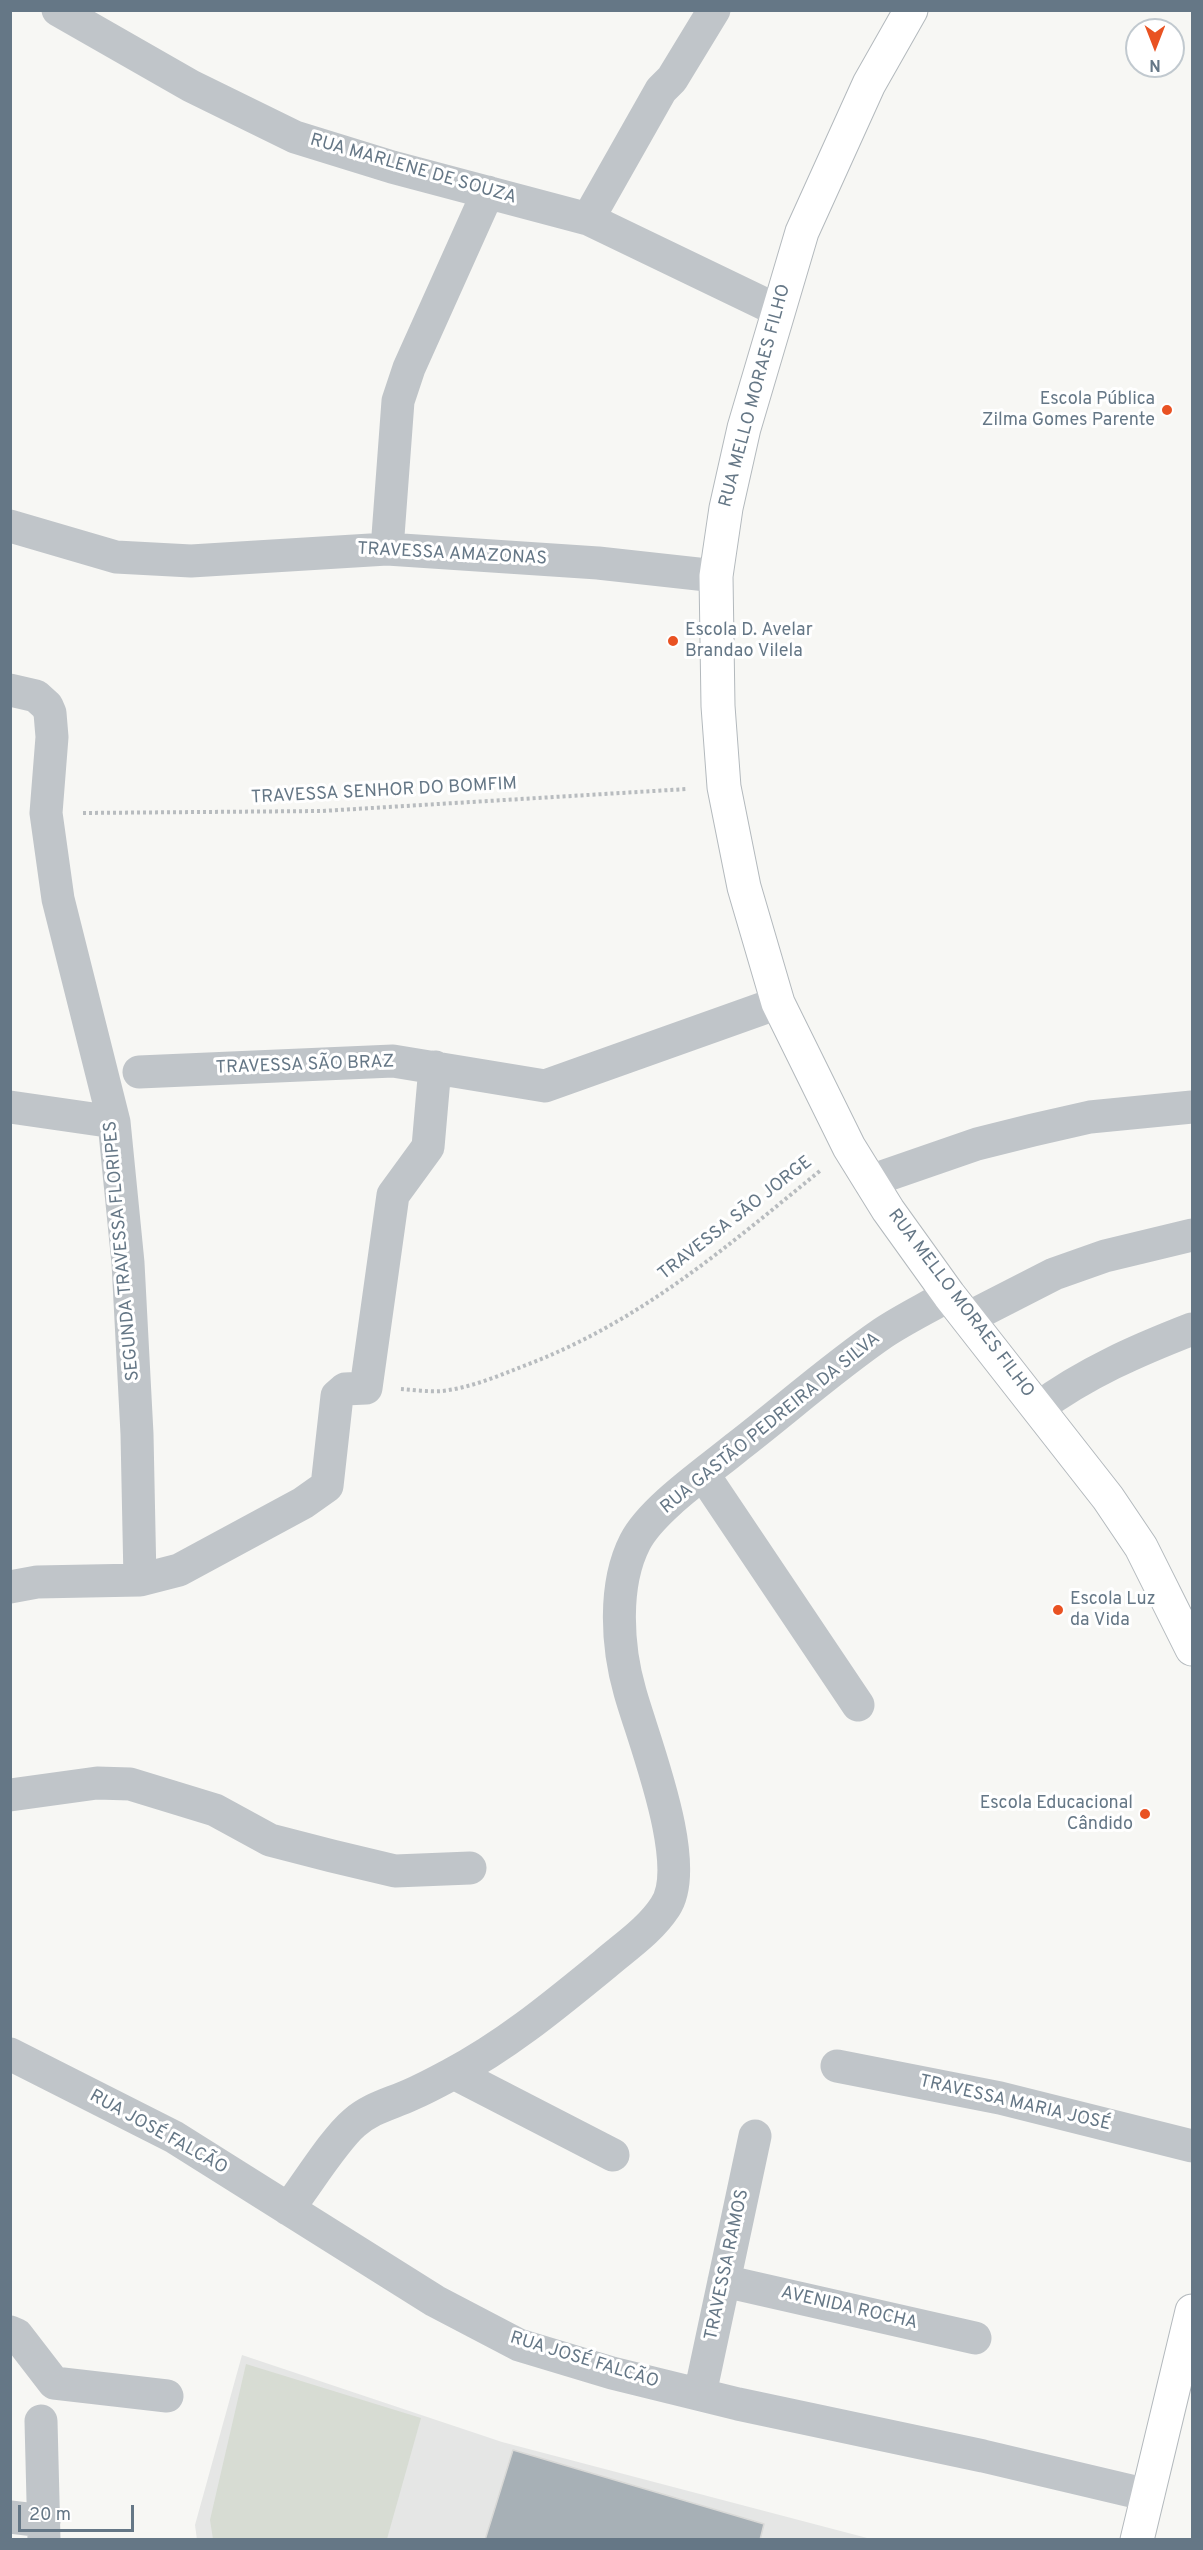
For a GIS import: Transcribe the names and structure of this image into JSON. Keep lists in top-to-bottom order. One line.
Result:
{"streets":{"main road":["RUA MELLO MORAES FILHO"],"street":["RUA MARLENE DE SOUZA","TRAVESSA AMAZONAS","TRAVESSA SÃO BRAZ","SEGUNDA TRAVESSA FLORIPES","RUA GASTÃO PEDREIRA DA SILVA","TRAVESSA MARIA JOSÉ","RUA JOSÉ FALCÃO","TRAVESSA RAMOS","AVENIDA ROCHA"],"path":["TRAVESSA SENHOR DO BOMFIM","TRAVESSA SĀO JORGE"]},"crossings":[["RUA MARLENE DE SOUZA","RUA MELLO MORAES FILHO"],["RUA MELLO MORAES FILHO","TRAVESSA AMAZONAS"],["RUA MELLO MORAES FILHO","TRAVESSA SENHOR DO BOMFIM"],["RUA MELLO MORAES FILHO","TRAVESSA SÃO BRAZ"],["RUA MELLO MORAES FILHO","TRAVESSA SĀO JORGE"],["RUA MELLO MORAES FILHO","RUA GASTÃO PEDREIRA DA SILVA"],["TRAVESSA SENHOR DO BOMFIM","SEGUNDA TRAVESSA FLORIPES"],["RUA GASTÃO PEDREIRA DA SILVA","RUA JOSÉ FALCÃO"],["RUA JOSÉ FALCÃO","TRAVESSA RAMOS"],["TRAVESSA RAMOS","AVENIDA ROCHA"]],"places":["Escola Pública Zilma Gomes Parente","Escola D. Avelar Brandao Vilela","Escola Luz da Vida","Escola Educacional Cândido"],"scale_bar":"20 m","north":"bottom"}
